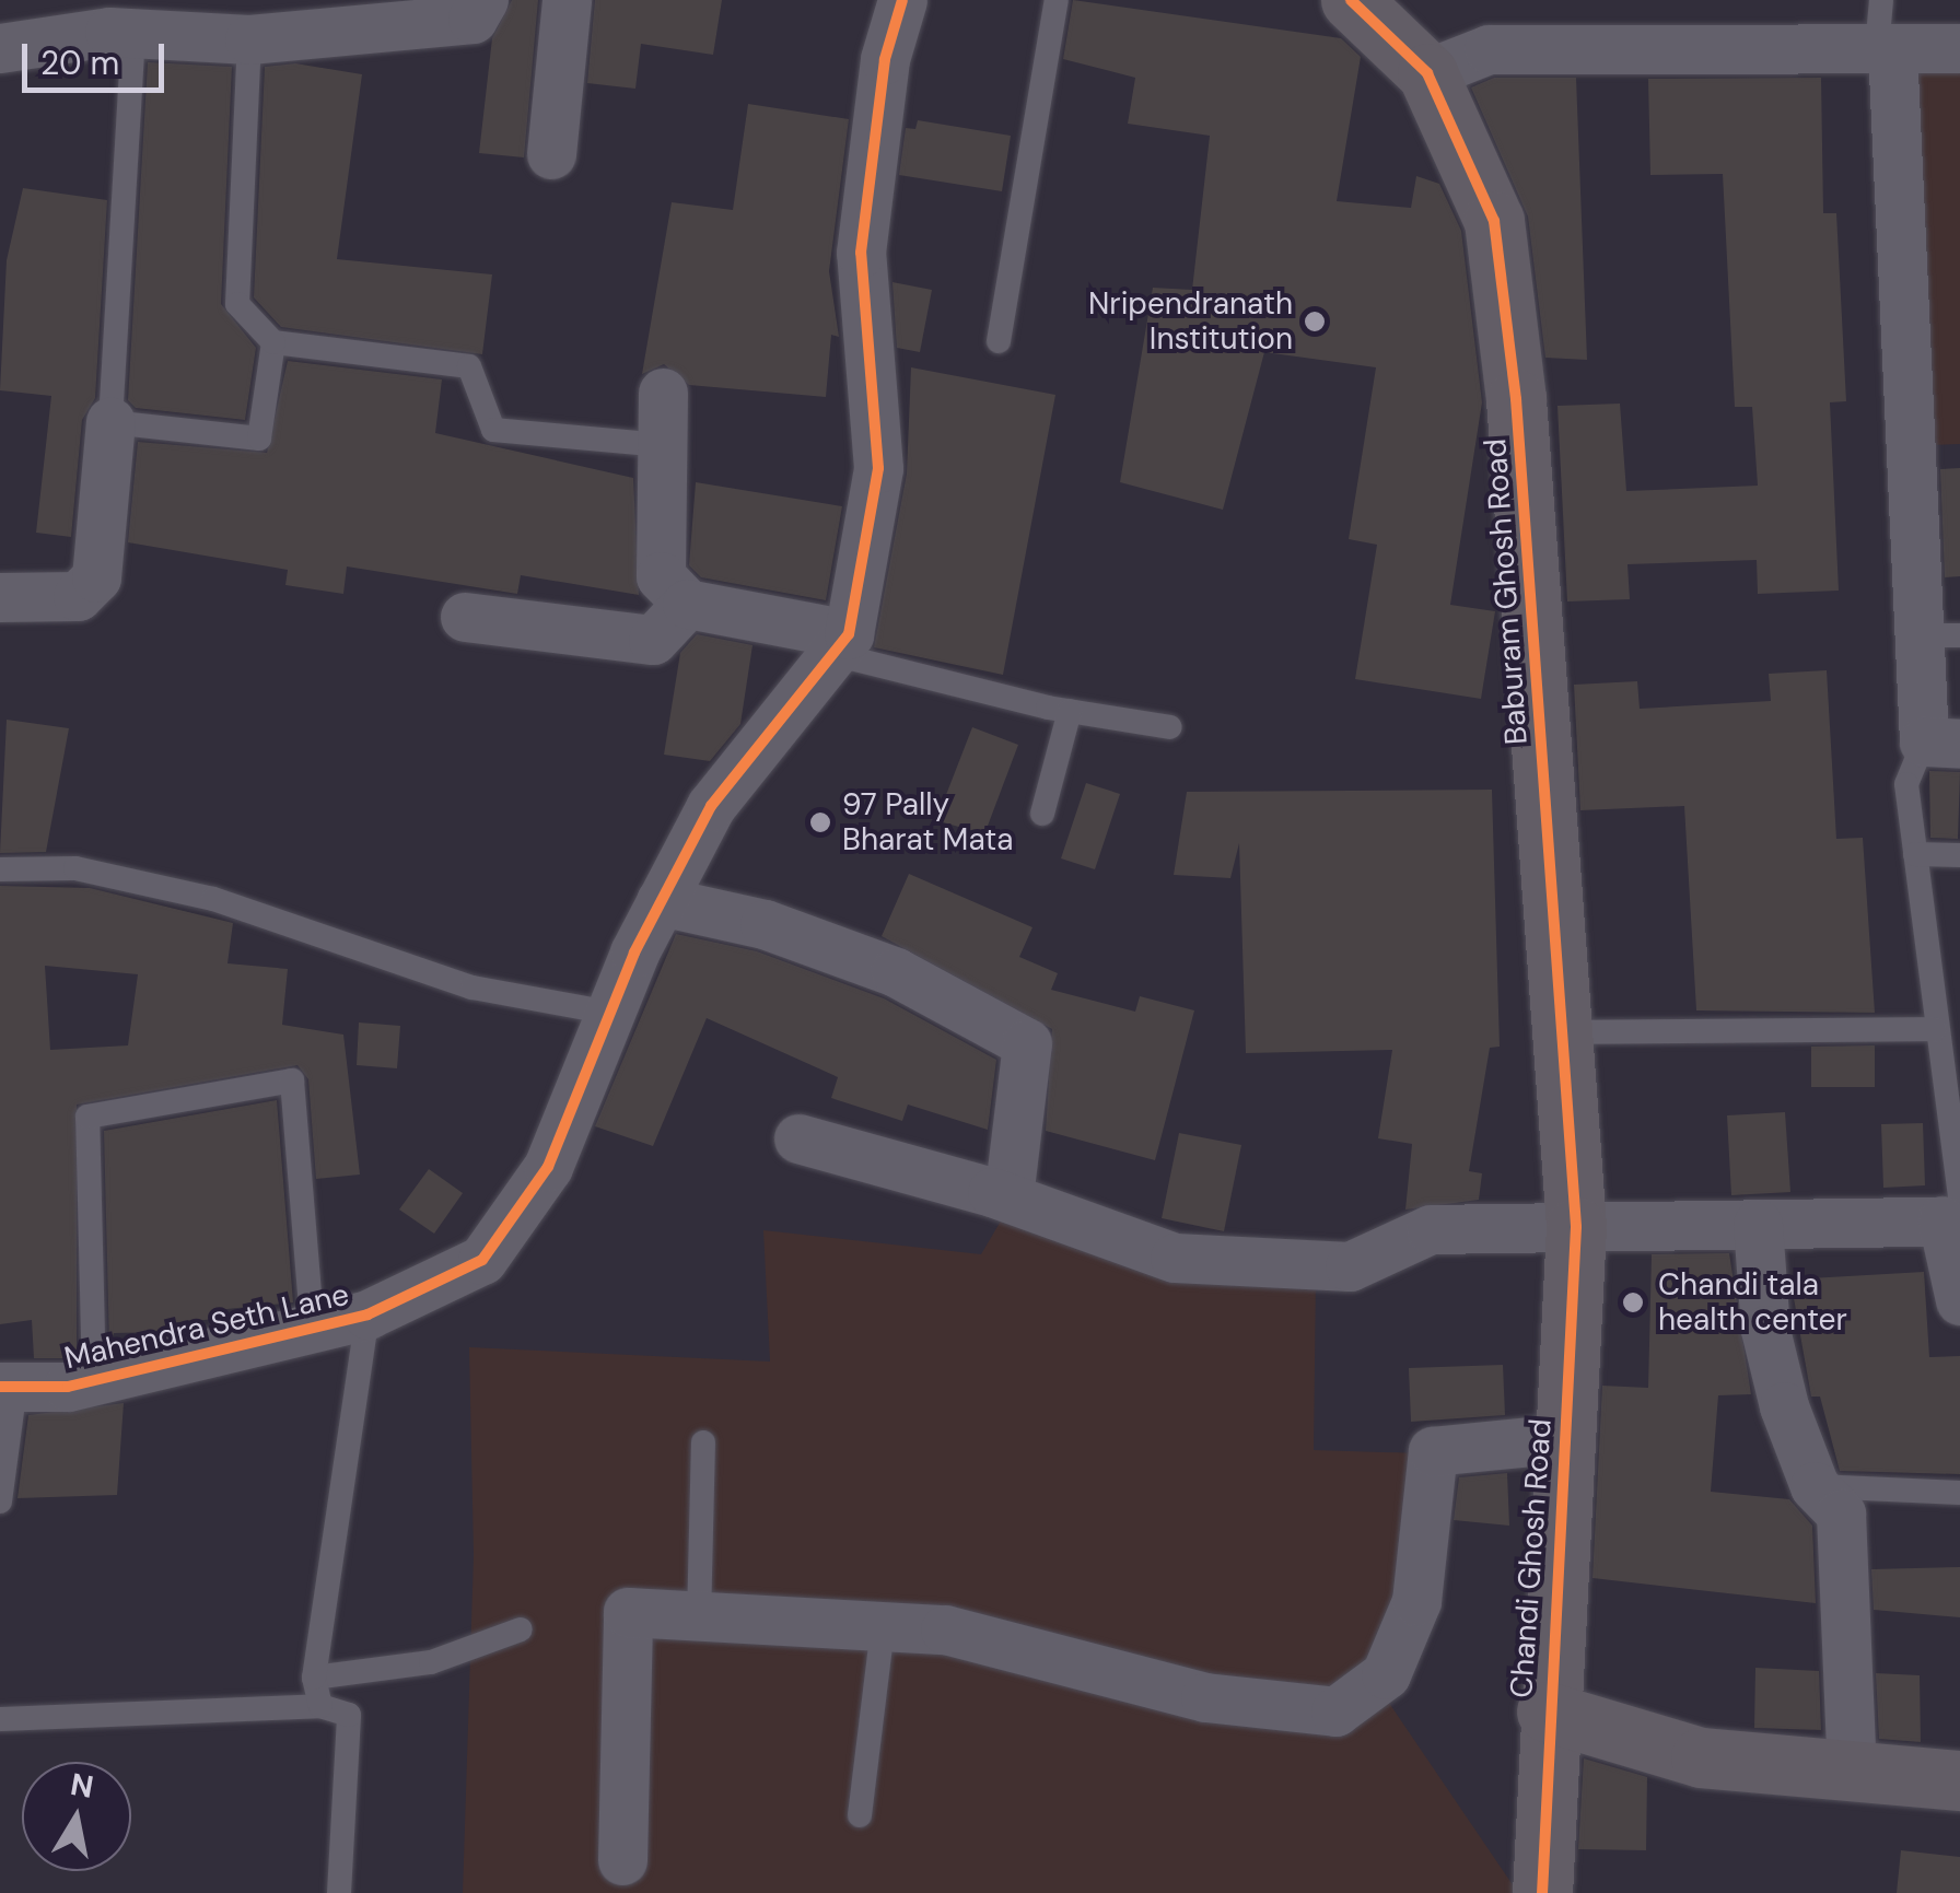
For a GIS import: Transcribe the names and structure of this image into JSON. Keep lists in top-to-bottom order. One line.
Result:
{"streets":{"street":["Baburam Ghosh Road","Mahendra Seth Lane","Chandi Ghosh Road"]},"crossings":[["Baburam Ghosh Road","Chandi Ghosh Road"]],"places":["Nripendranath Institution","97 Pally Bharat Mata","Chandi tala health center"],"scale_bar":"20 m","north":"top"}
